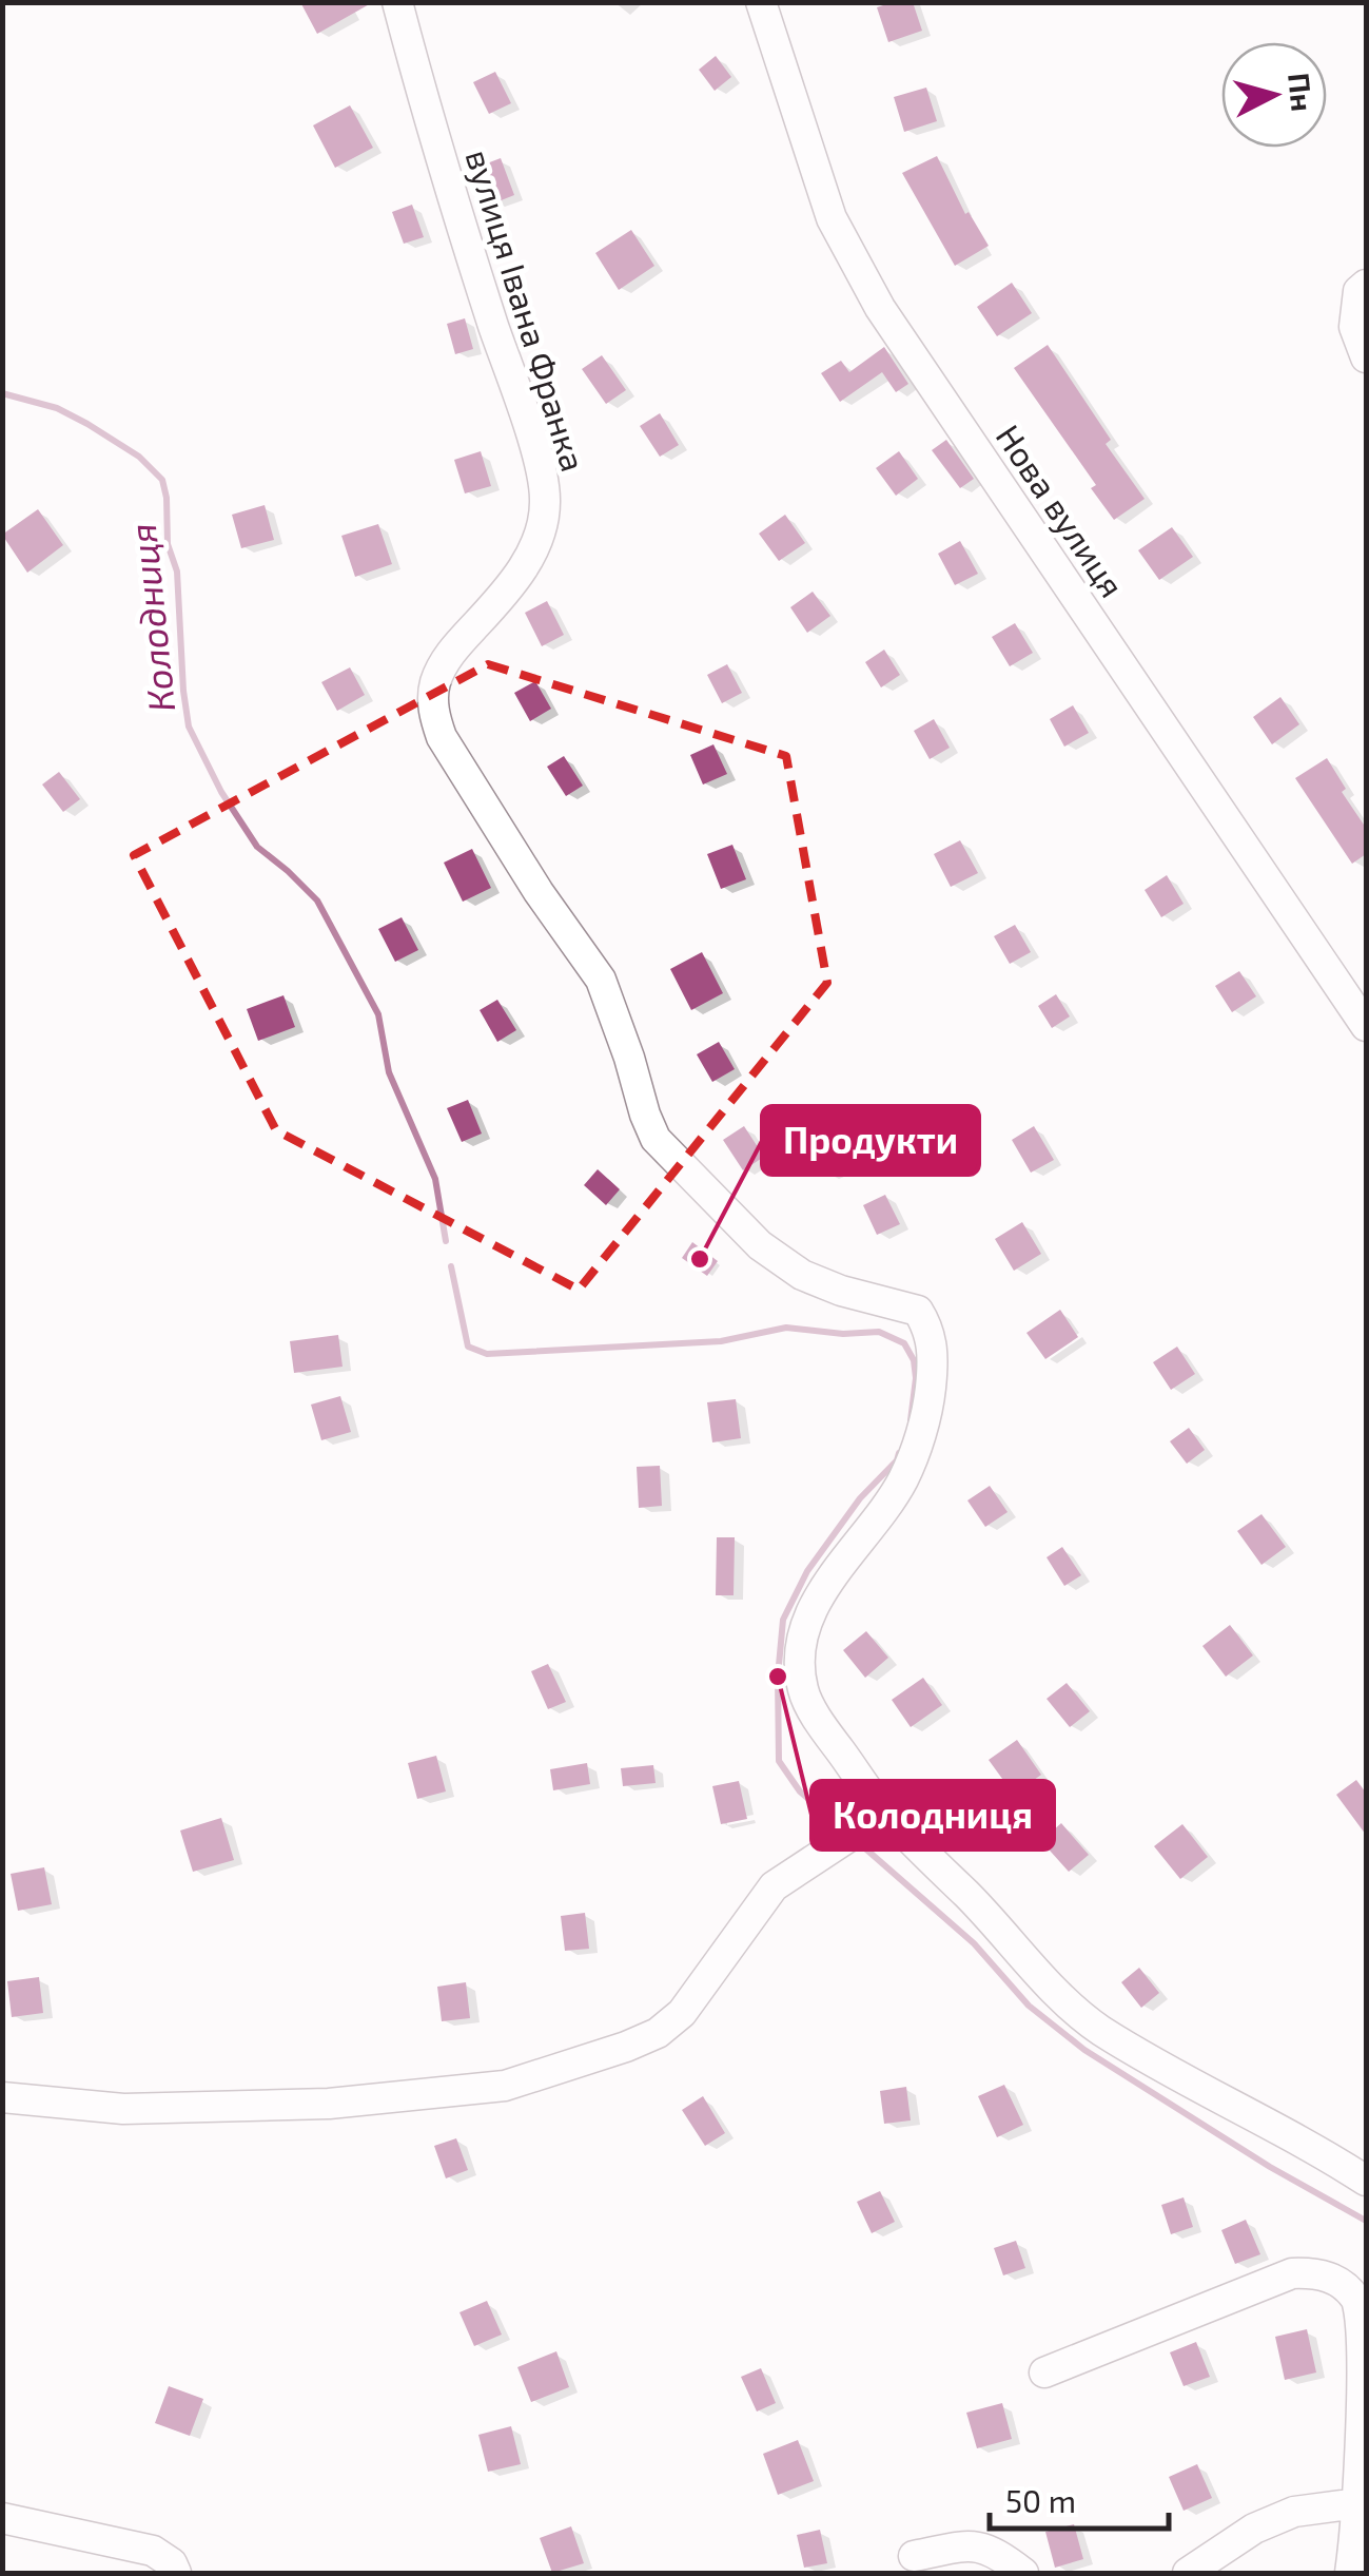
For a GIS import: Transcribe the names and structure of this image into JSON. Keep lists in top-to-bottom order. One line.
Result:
{"streets":{"street":["вулиця Івана Франка","Нова вулиця"]},"water":["Колодниця"],"places":["Продукти","Колодниця"],"scale_bar":"50 m","north":"right"}
